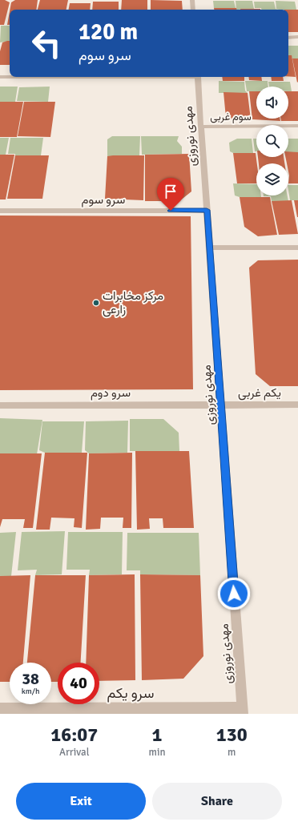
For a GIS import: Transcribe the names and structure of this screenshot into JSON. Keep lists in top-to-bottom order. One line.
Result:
{"streets":{"street":["سوم غربی","مهدی نوروزی","سرو سوم","سرو دوم","یکم غربی","سرو یکم"]},"crossings":[["سوم غربی","مهدی نوروزی"],["مهدی نوروزی","سرو سوم"],["مهدی نوروزی","سرو دوم"],["مهدی نوروزی","یکم غربی"],["مهدی نوروزی","سرو یکم"],["سرو دوم","یکم غربی"]],"places":["مرکز مخابرات زارعی"],"page":{"turn":["120 m","سرو سوم"],"speed":"38 km/h","limit":"40","eta":["16:07","Arrival","1","min","130","m"],"buttons":["Exit","Share"]}}
